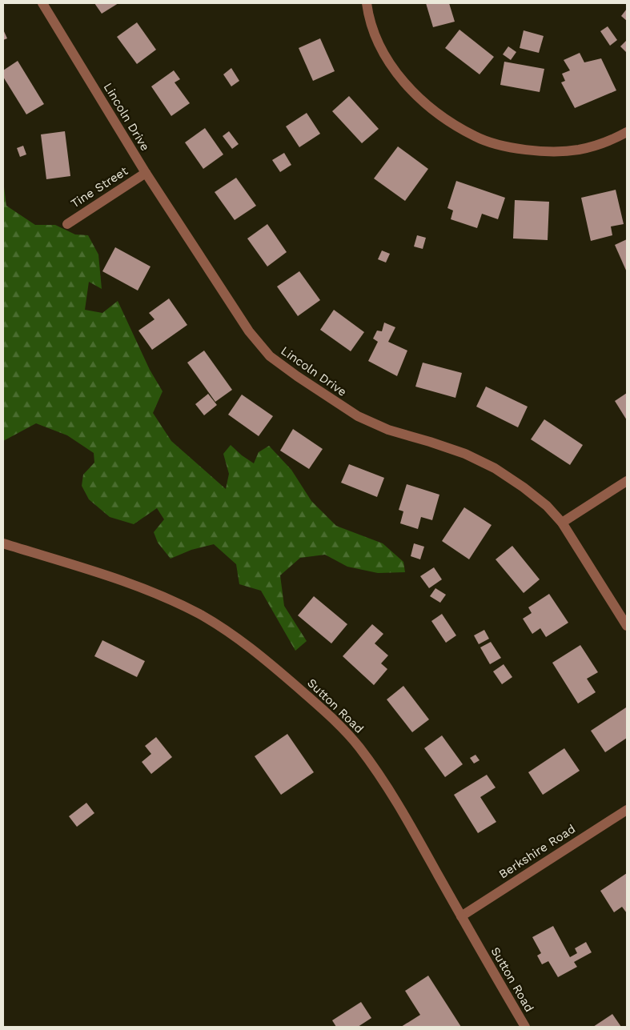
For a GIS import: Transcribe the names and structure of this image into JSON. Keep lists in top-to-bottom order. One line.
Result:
{"streets":{"street":["Lincoln Drive","Tine Street","Sutton Road","Berkshire Road"]},"crossings":[["Lincoln Drive","Tine Street"],["Sutton Road","Berkshire Road"]]}
